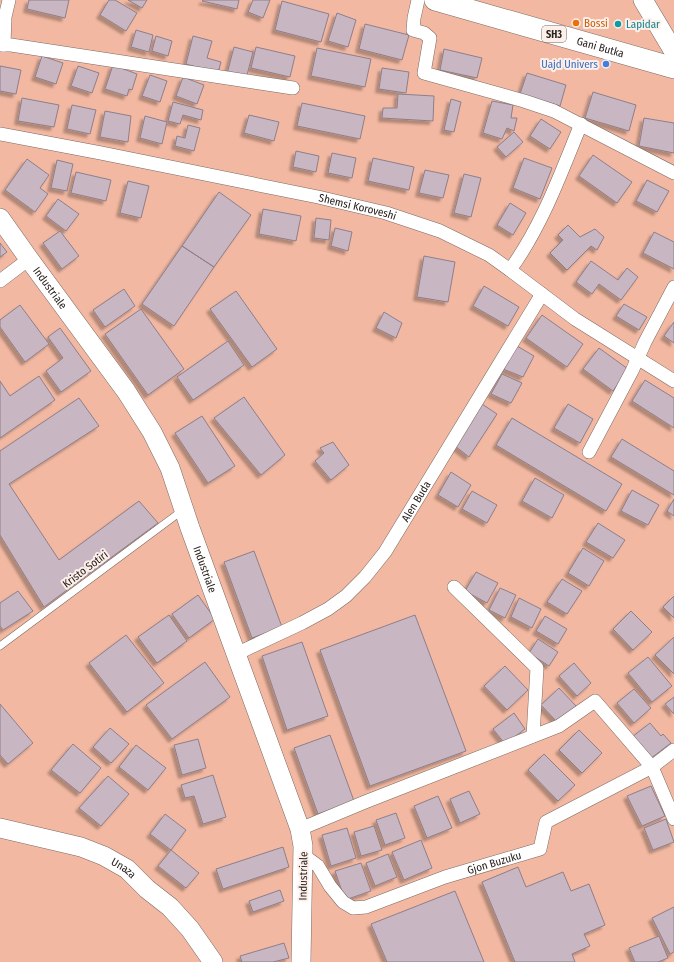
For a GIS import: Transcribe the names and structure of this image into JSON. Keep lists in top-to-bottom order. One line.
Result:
{"streets":{"main road":["SH3","Gani Butka","Industriale","Unaza"],"street":["Shemsi Koroveshi","Alen Buda","Gjon Buzuku"],"lane":["Kristo Sotiri"]},"crossings":[["Shemsi Koroveshi","Alen Buda"],["Industriale","Alen Buda"],["Industriale","Kristo Sotiri"],["Industriale","Gjon Buzuku"]],"places":["Bossi","Lapidar","Uajd Univers"]}
